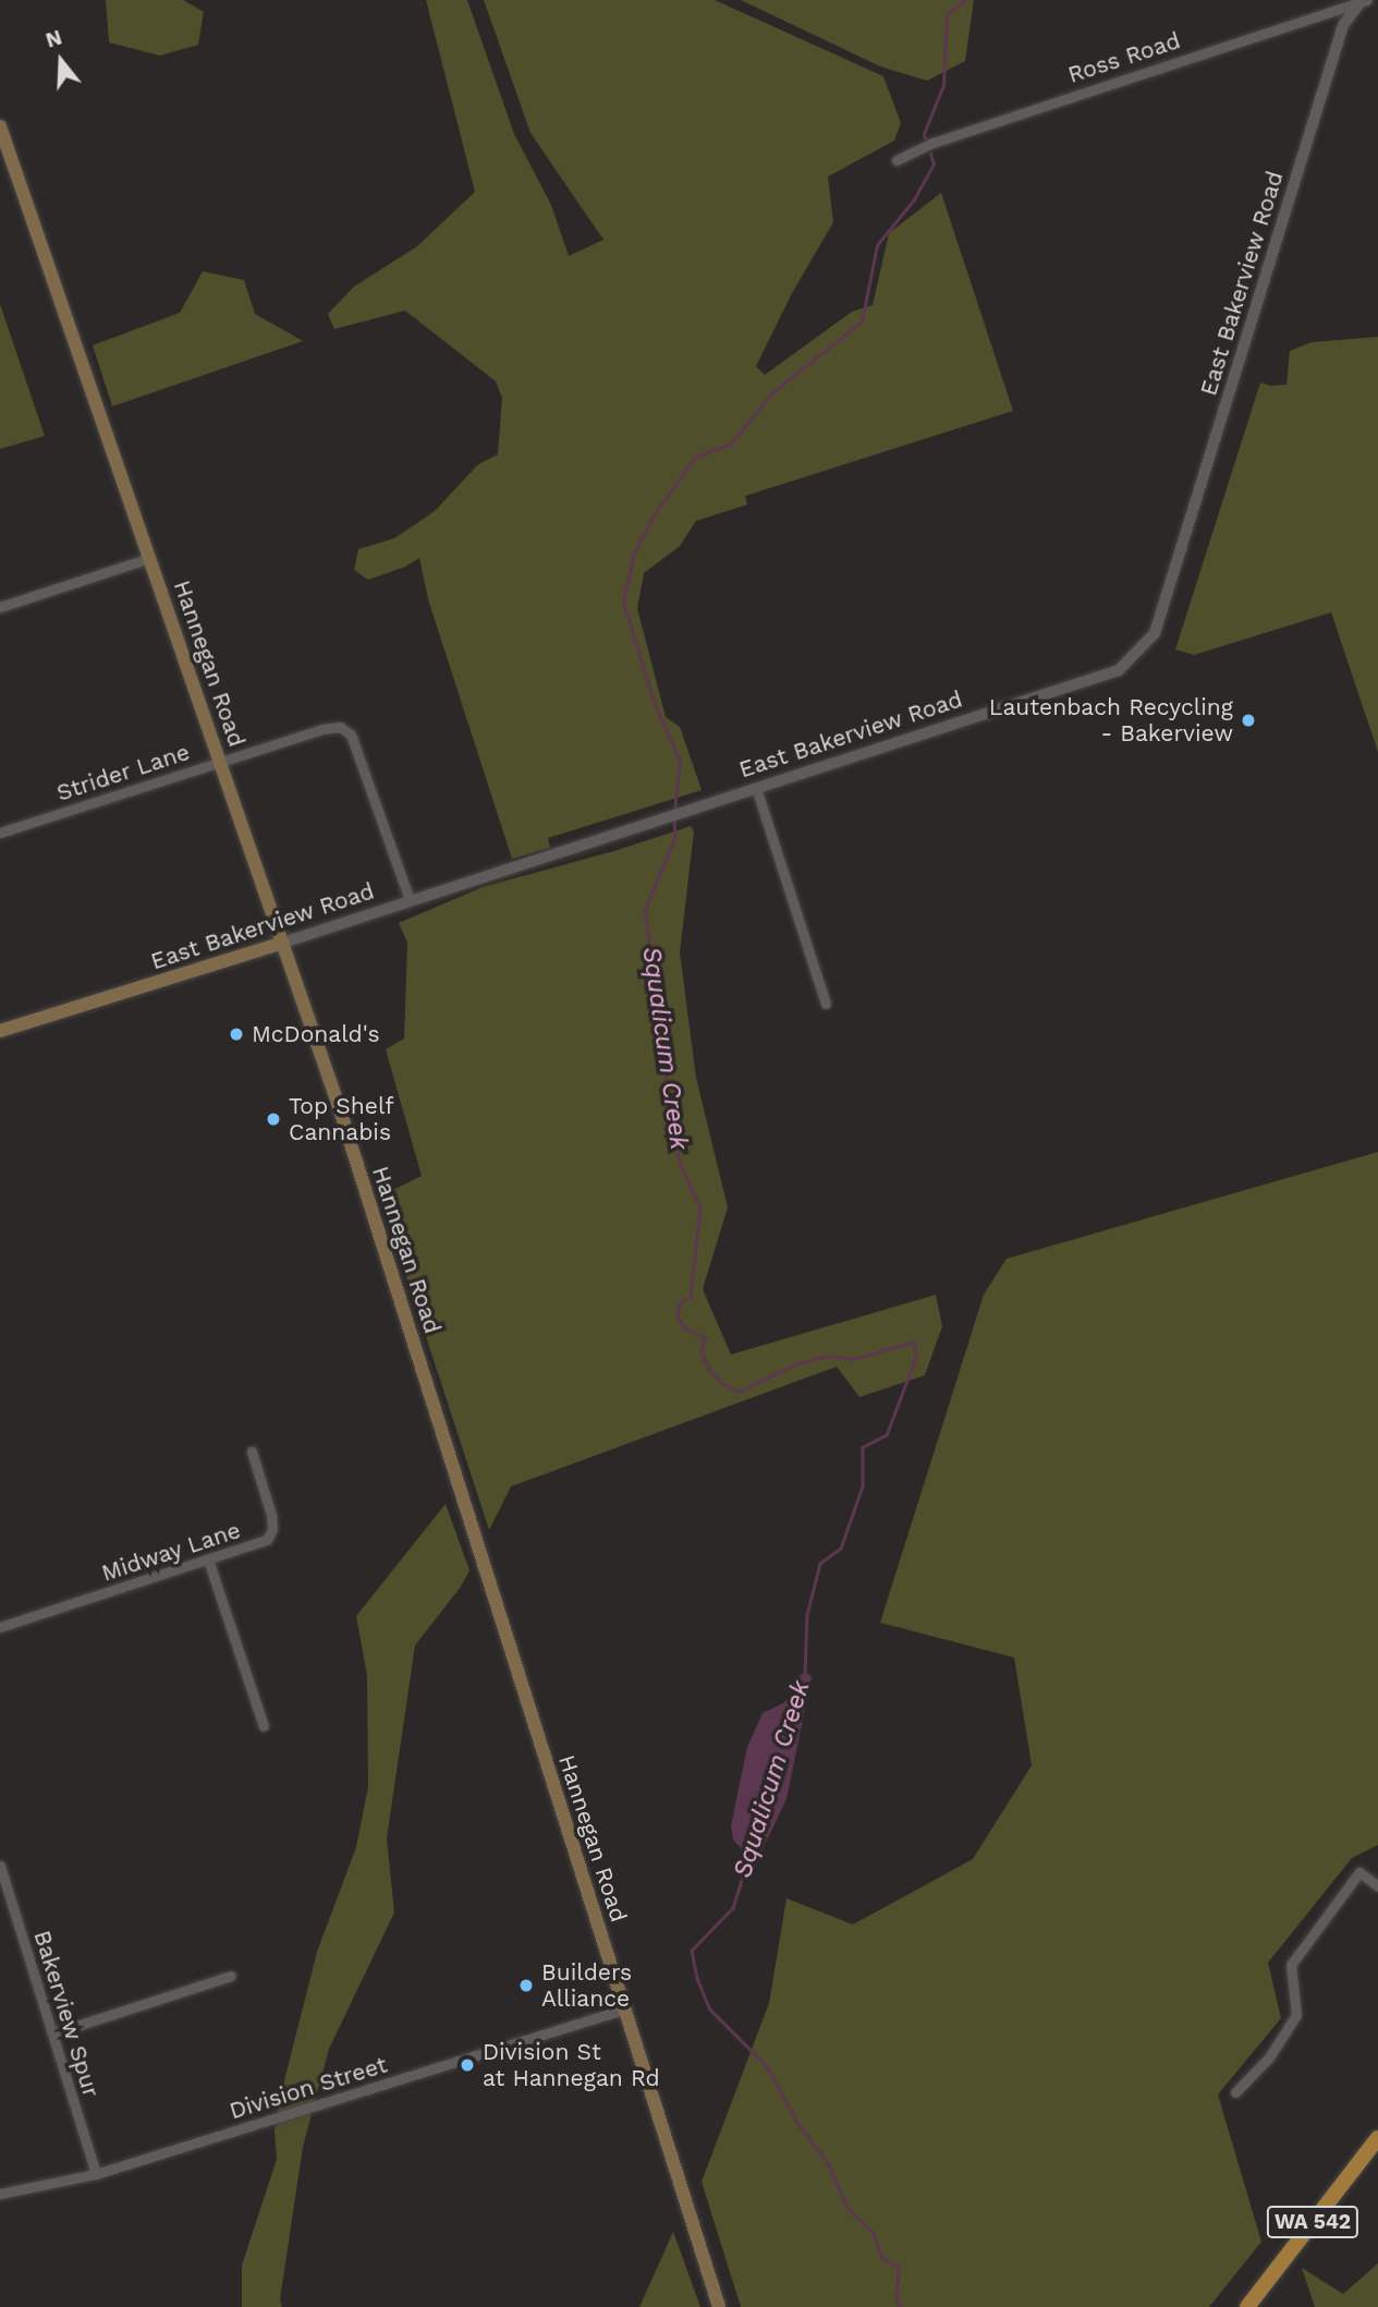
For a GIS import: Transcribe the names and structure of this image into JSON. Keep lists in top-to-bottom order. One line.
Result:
{"streets":{"main road":["East Bakerview Road","Hannegan Road","WA 542"],"street":["Ross Road","Strider Lane","Midway Lane","Bakerview Spur","Division Street"]},"crossings":[["Ross Road","East Bakerview Road"],["East Bakerview Road","Hannegan Road"],["East Bakerview Road","Strider Lane"],["Hannegan Road","Strider Lane"],["Hannegan Road","Division Street"],["Bakerview Spur","Division Street"]],"water":["Squalicum Creek"],"places":["Lautenbach Recycling - Bakerview","McDonald's","Top Shelf Cannabis","Builders Alliance","Division St at Hannegan Rd"],"north":"top"}
